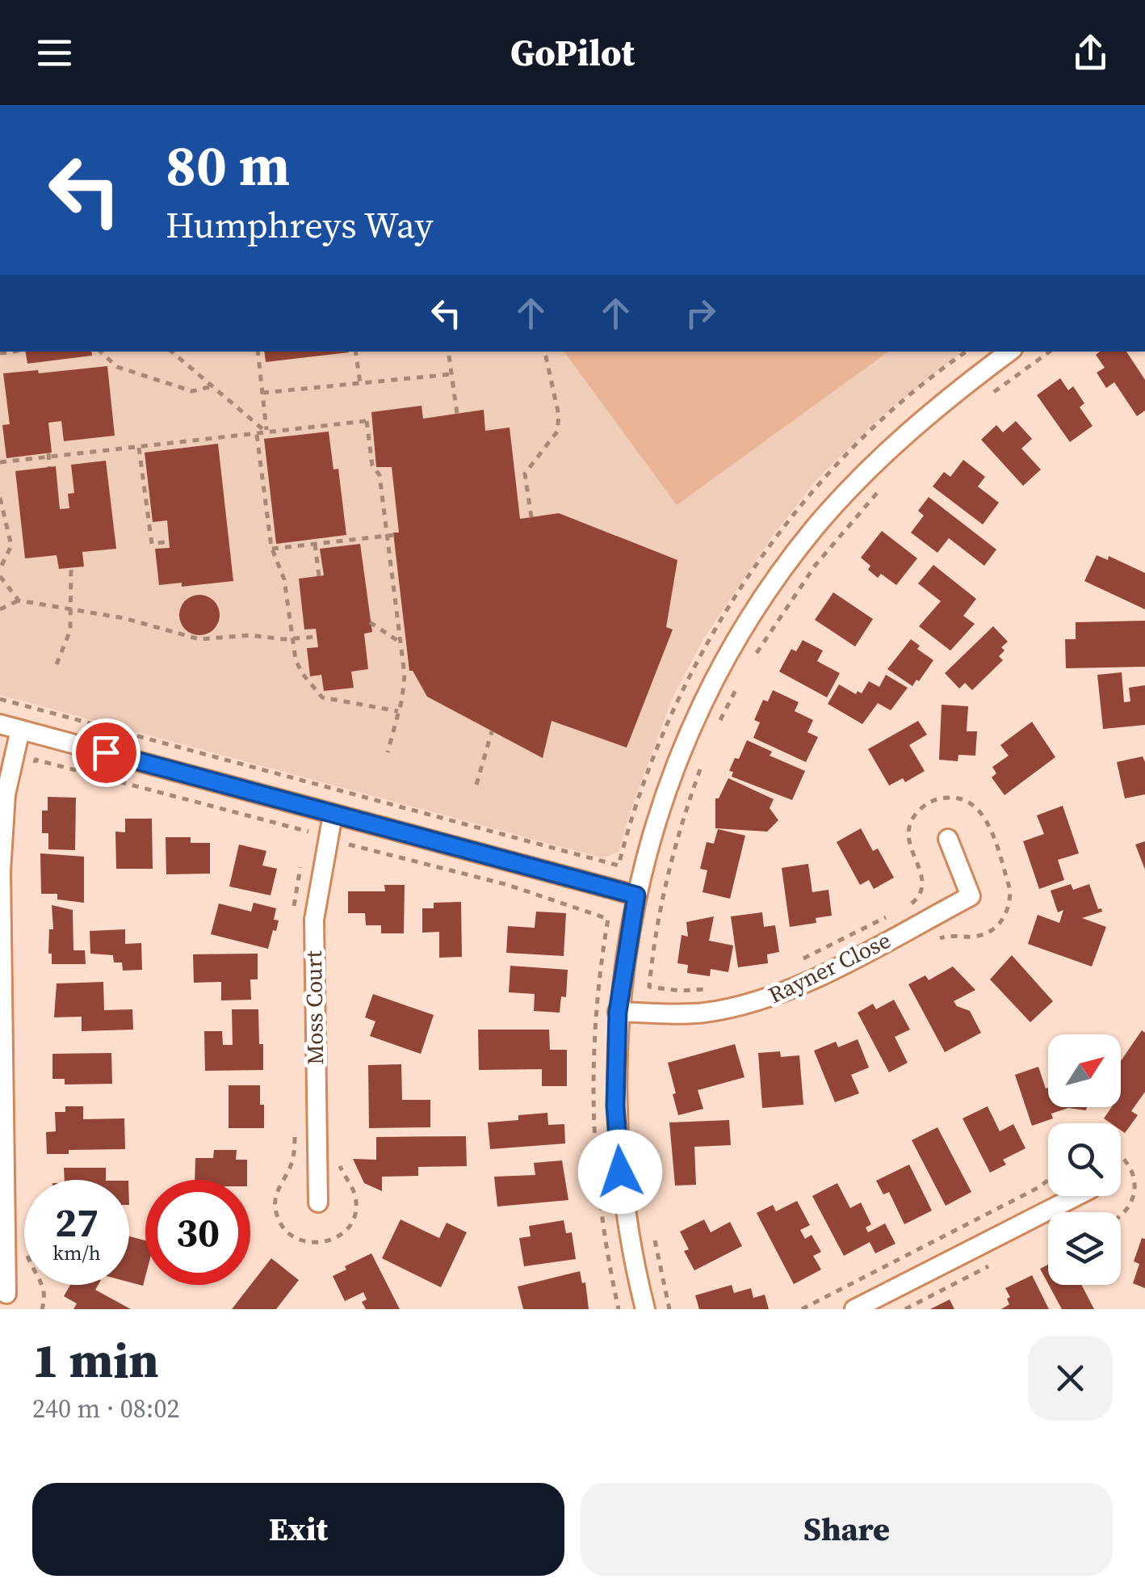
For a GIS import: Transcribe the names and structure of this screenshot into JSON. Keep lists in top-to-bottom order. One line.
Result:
{"streets":{"street":["Rayner Close","Moss Court"]},"north":"top right","page":{"header":"GoPilot","turn":["80 m","Humphreys Way"],"speed":"27 km/h","limit":"30","heading":["1 min","240 m · 08:02"],"buttons":["Exit","Share"]}}
